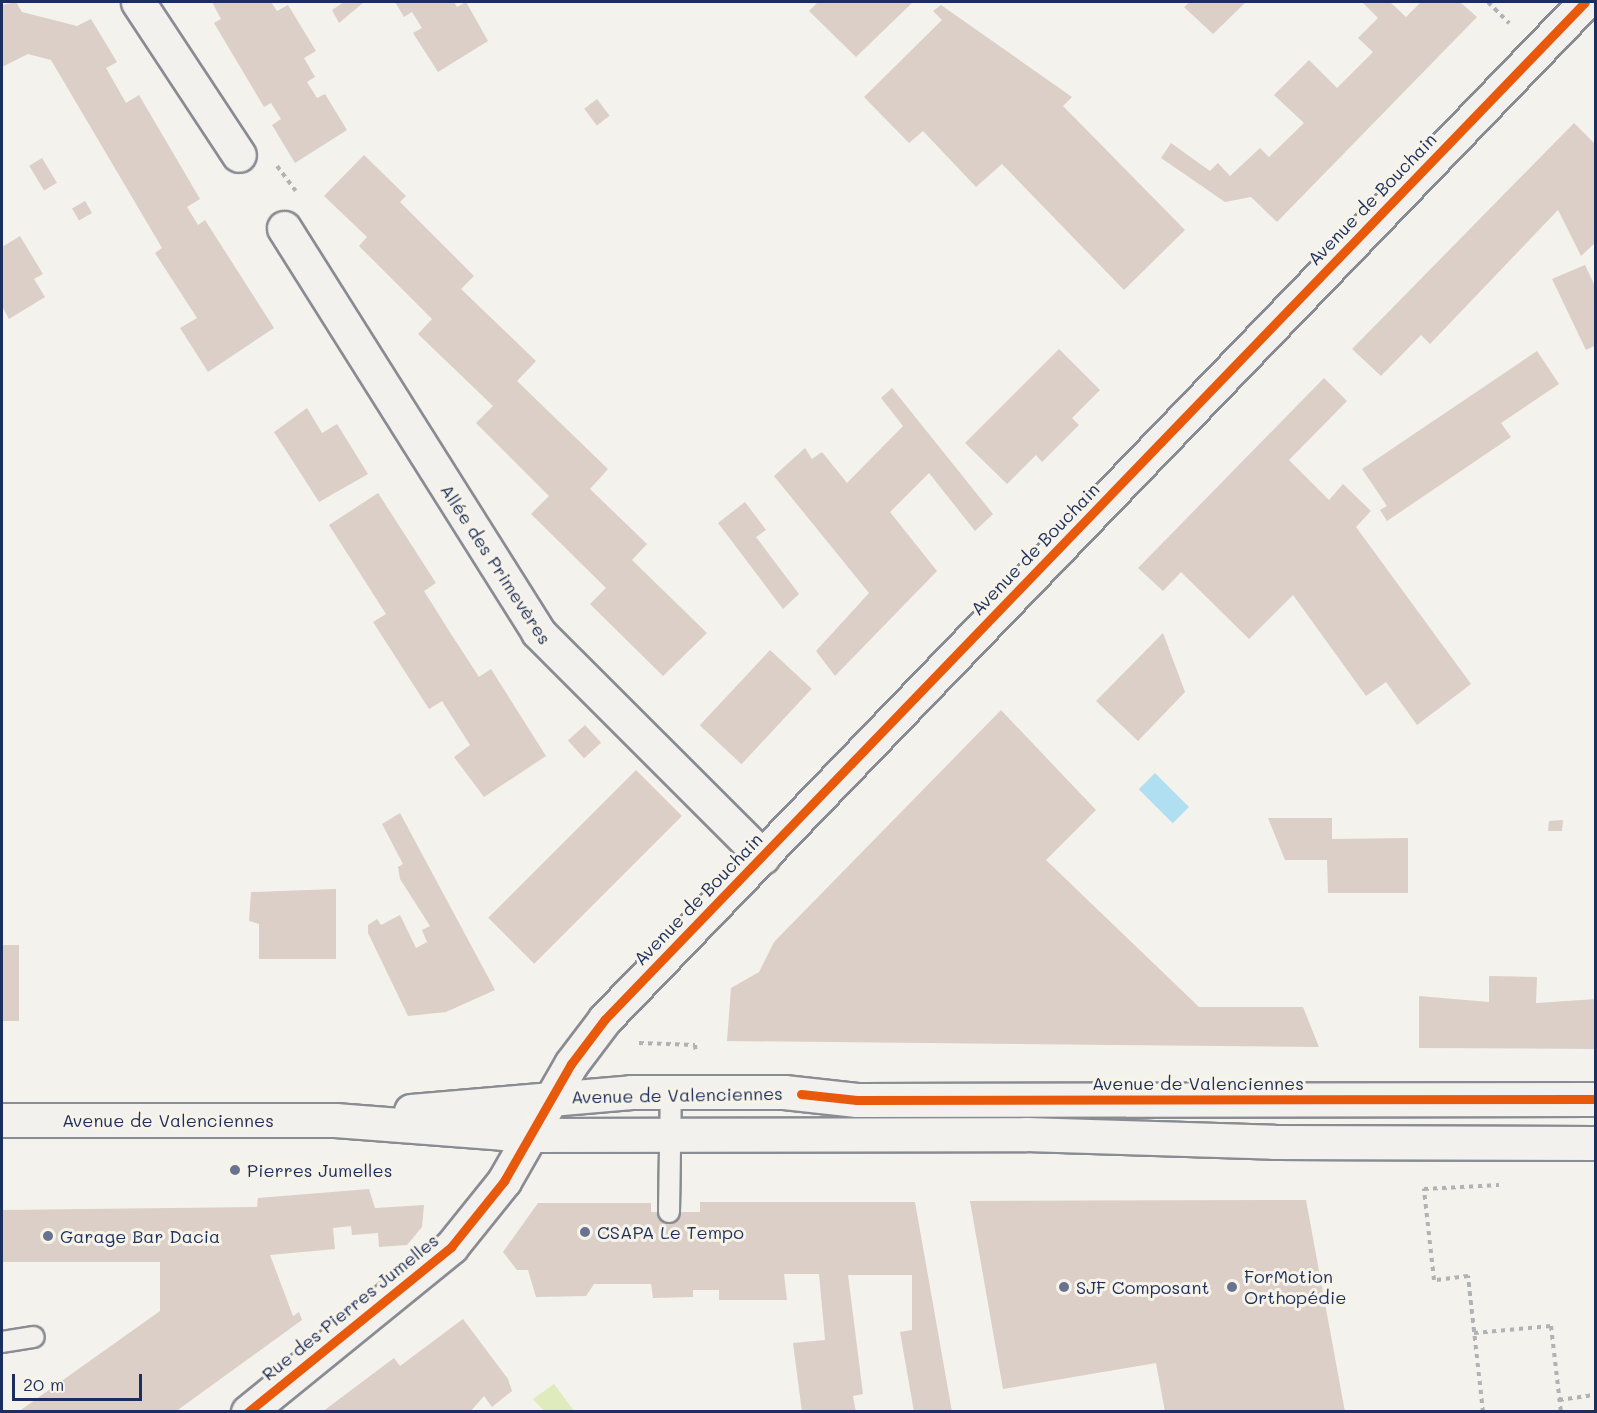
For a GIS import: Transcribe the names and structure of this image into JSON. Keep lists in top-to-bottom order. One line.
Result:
{"streets":{"main road":["Avenue de Bouchain","Allée des Primevères","Avenue de Valenciennes","Rue des Pierres Jumelles"]},"crossings":[["Avenue de Bouchain","Allée des Primevères"],["Avenue de Bouchain","Avenue de Valenciennes"],["Avenue de Bouchain","Rue des Pierres Jumelles"],["Avenue de Valenciennes","Rue des Pierres Jumelles"]],"places":["Pierres Jumelles","CSAPA Le Tempo","Garage Bar Dacia","SJF Composant","ForMotion Orthopédie"],"scale_bar":"20 m"}
